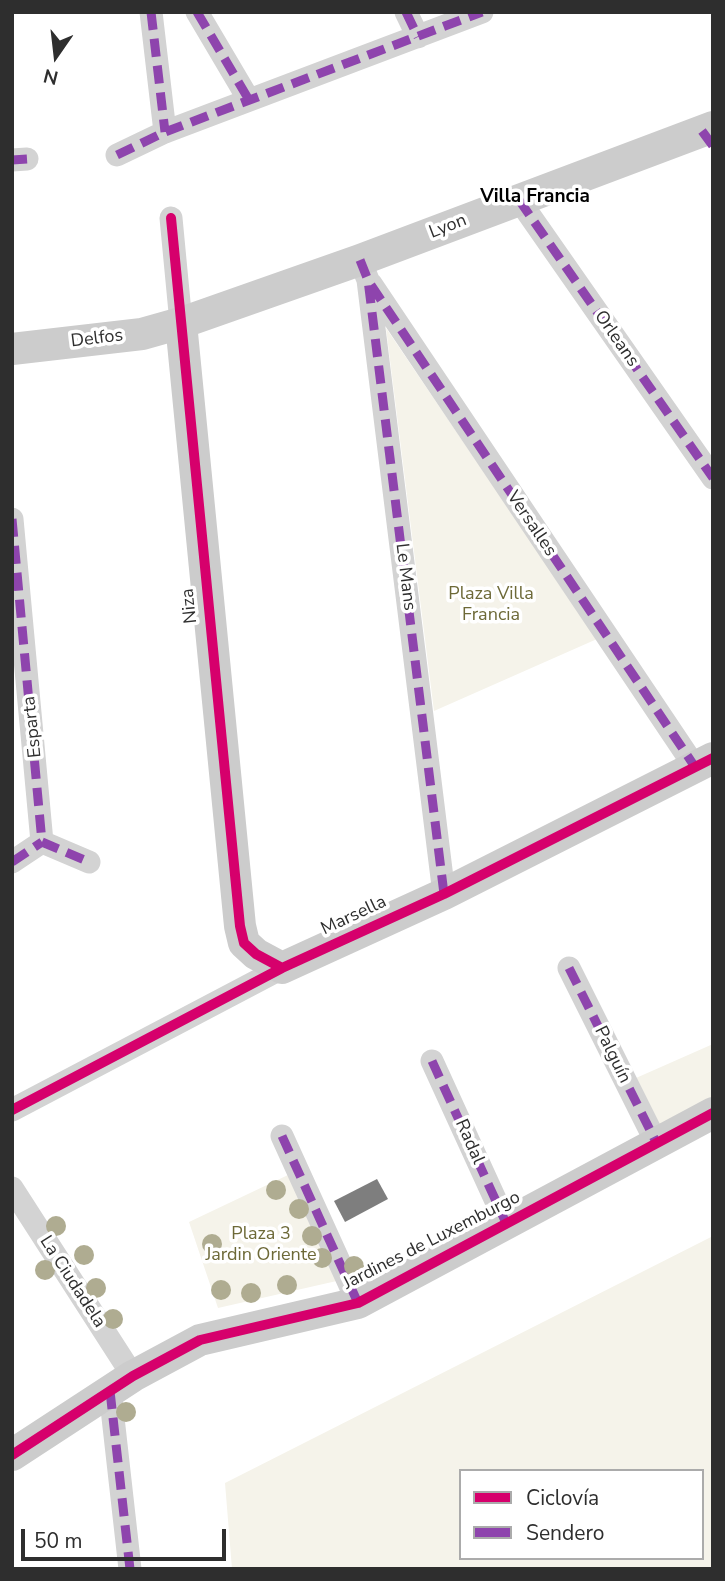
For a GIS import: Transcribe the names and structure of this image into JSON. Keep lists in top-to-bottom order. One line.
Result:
{"streets":{"street":["Lyon","Delfos","Orleans","Versalles","Le Mans","Niza","Esparta","Marsella","Palguín","Radal","Jardines de Luxemburgo","La Ciudadela"]},"crossings":[["Lyon","Delfos"],["Lyon","Orleans"],["Lyon","Versalles"],["Lyon","Le Mans"],["Lyon","Niza"],["Delfos","Niza"],["Versalles","Le Mans"],["Versalles","Marsella"],["Le Mans","Marsella"],["Niza","Marsella"],["Palguín","Jardines de Luxemburgo"],["Radal","Jardines de Luxemburgo"],["Jardines de Luxemburgo","La Ciudadela"]],"districts":["Villa Francia"],"parks":["Plaza Villa Francia","Plaza 3 Jardin Oriente"],"legend":["Ciclovía","Sendero"],"scale_bar":"50 m","north":"bottom"}
